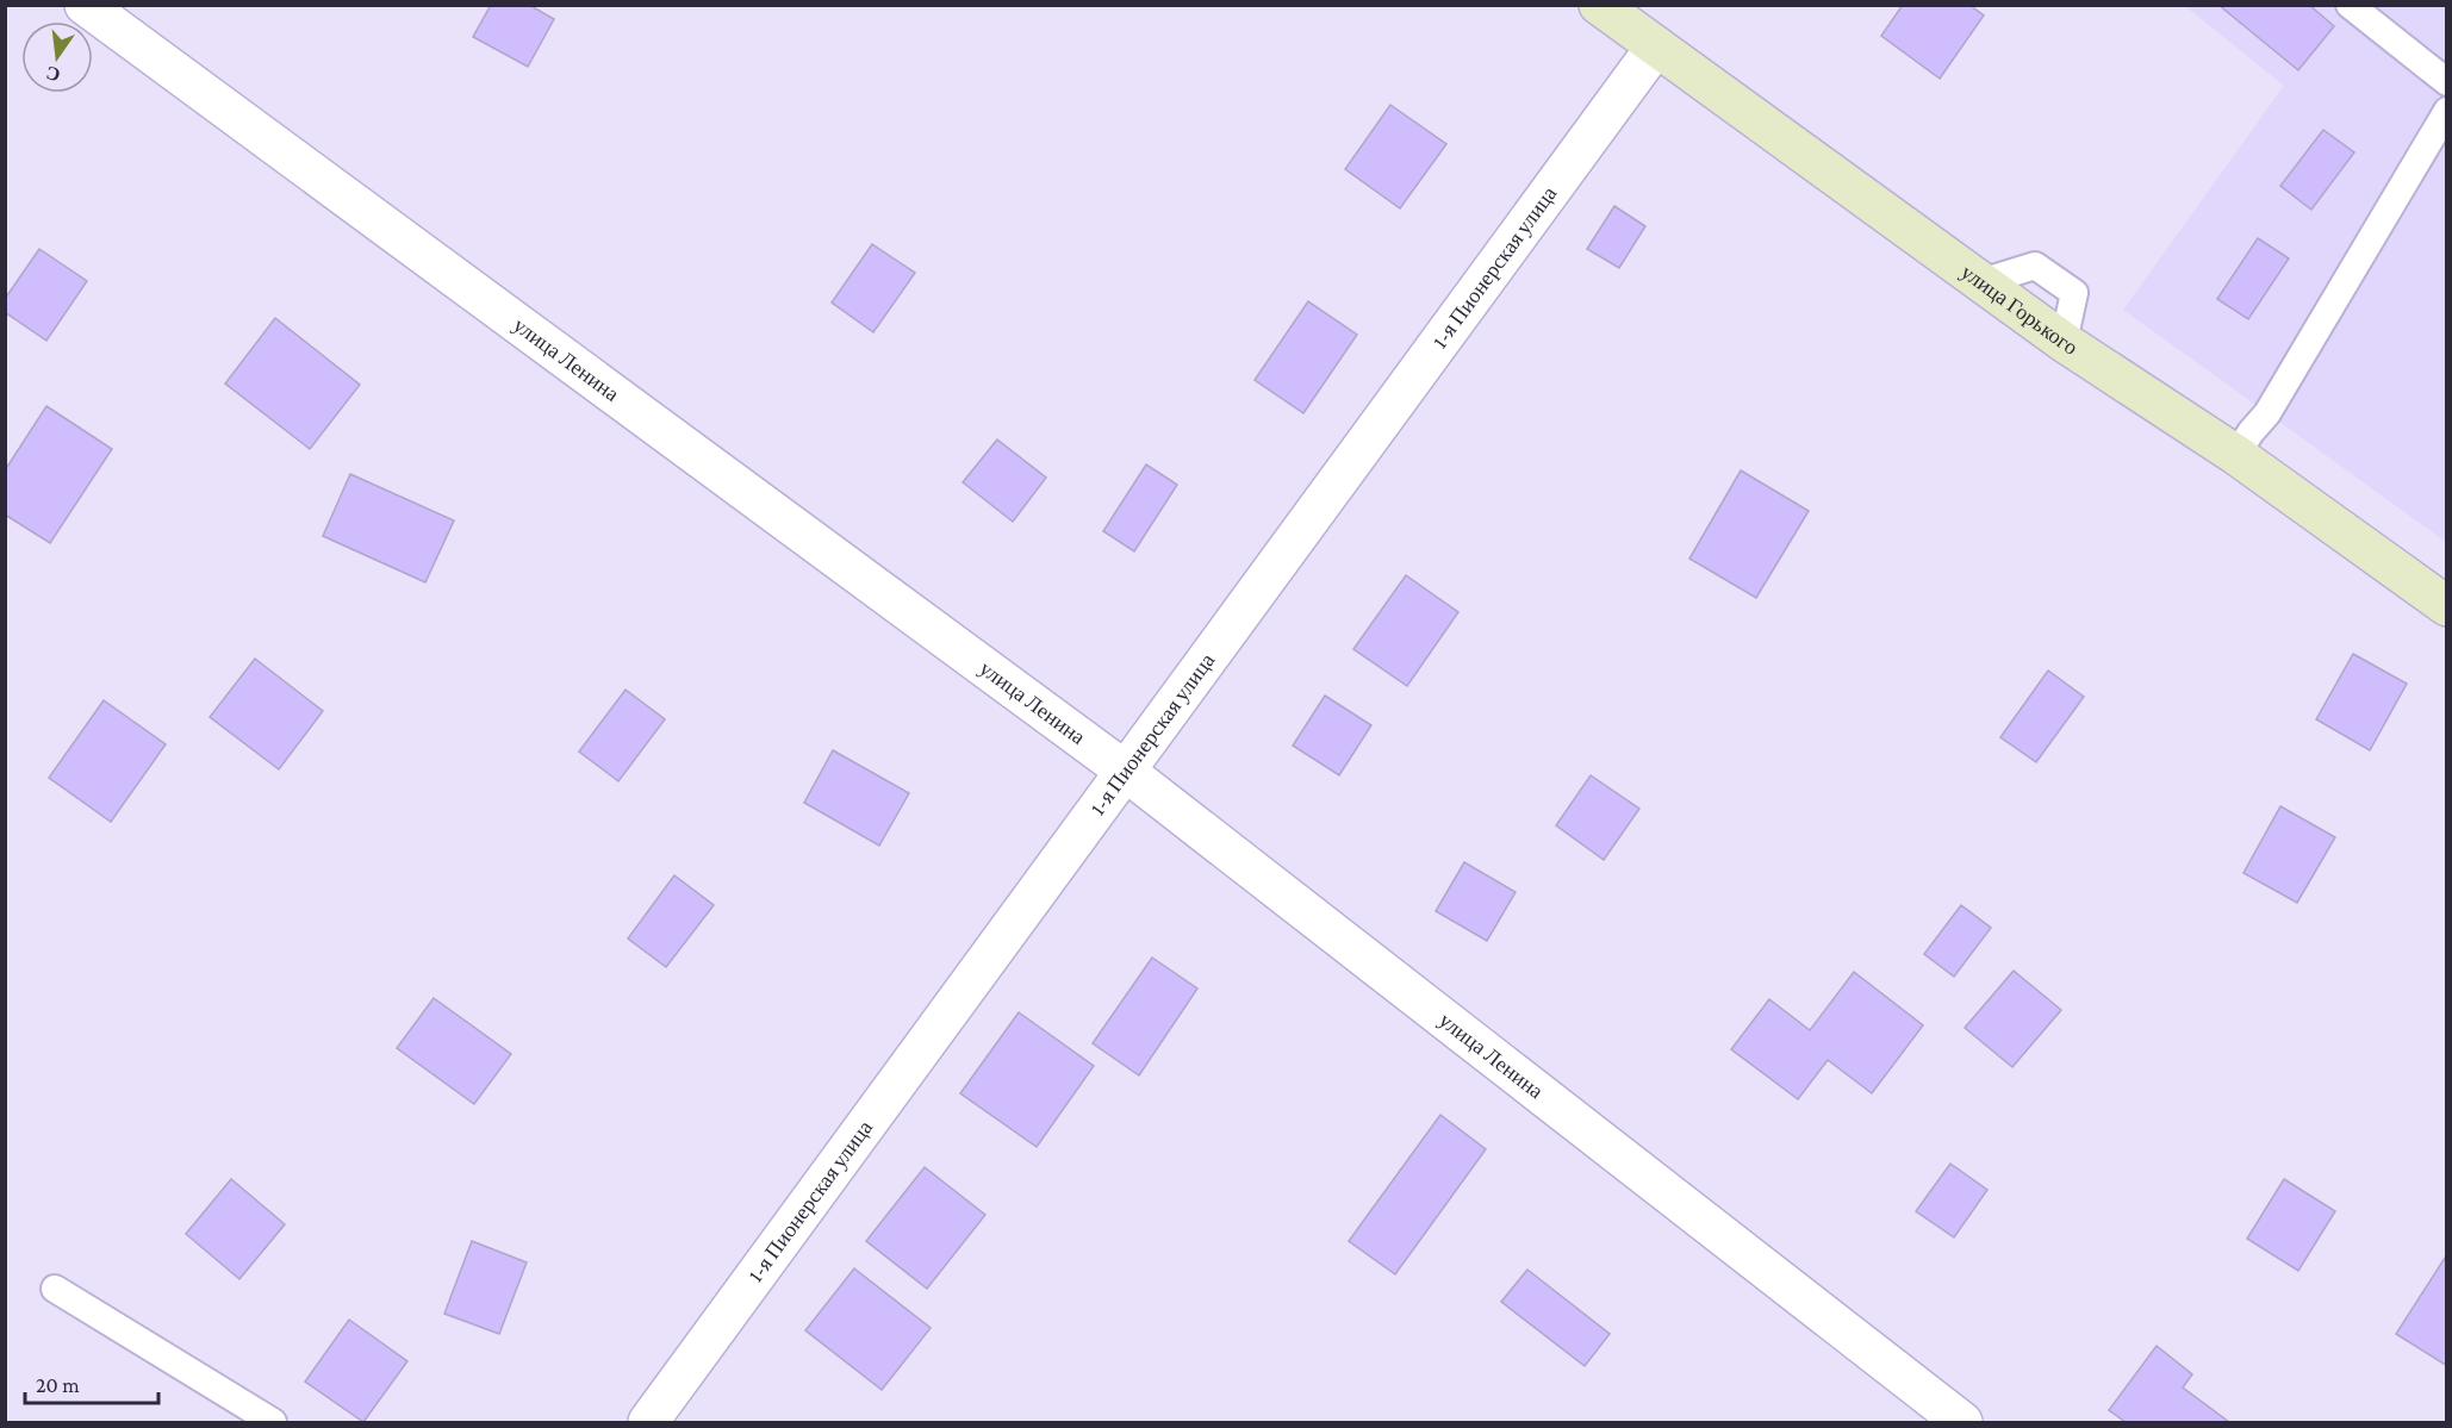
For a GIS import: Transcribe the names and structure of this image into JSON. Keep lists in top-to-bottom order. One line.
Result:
{"streets":{"street":["1-я Пионерская улица","улица Горького","улица Ленина"]},"crossings":[["1-я Пионерская улица","улица Горького"],["1-я Пионерская улица","улица Ленина"]],"scale_bar":"20 m","north":"bottom"}
